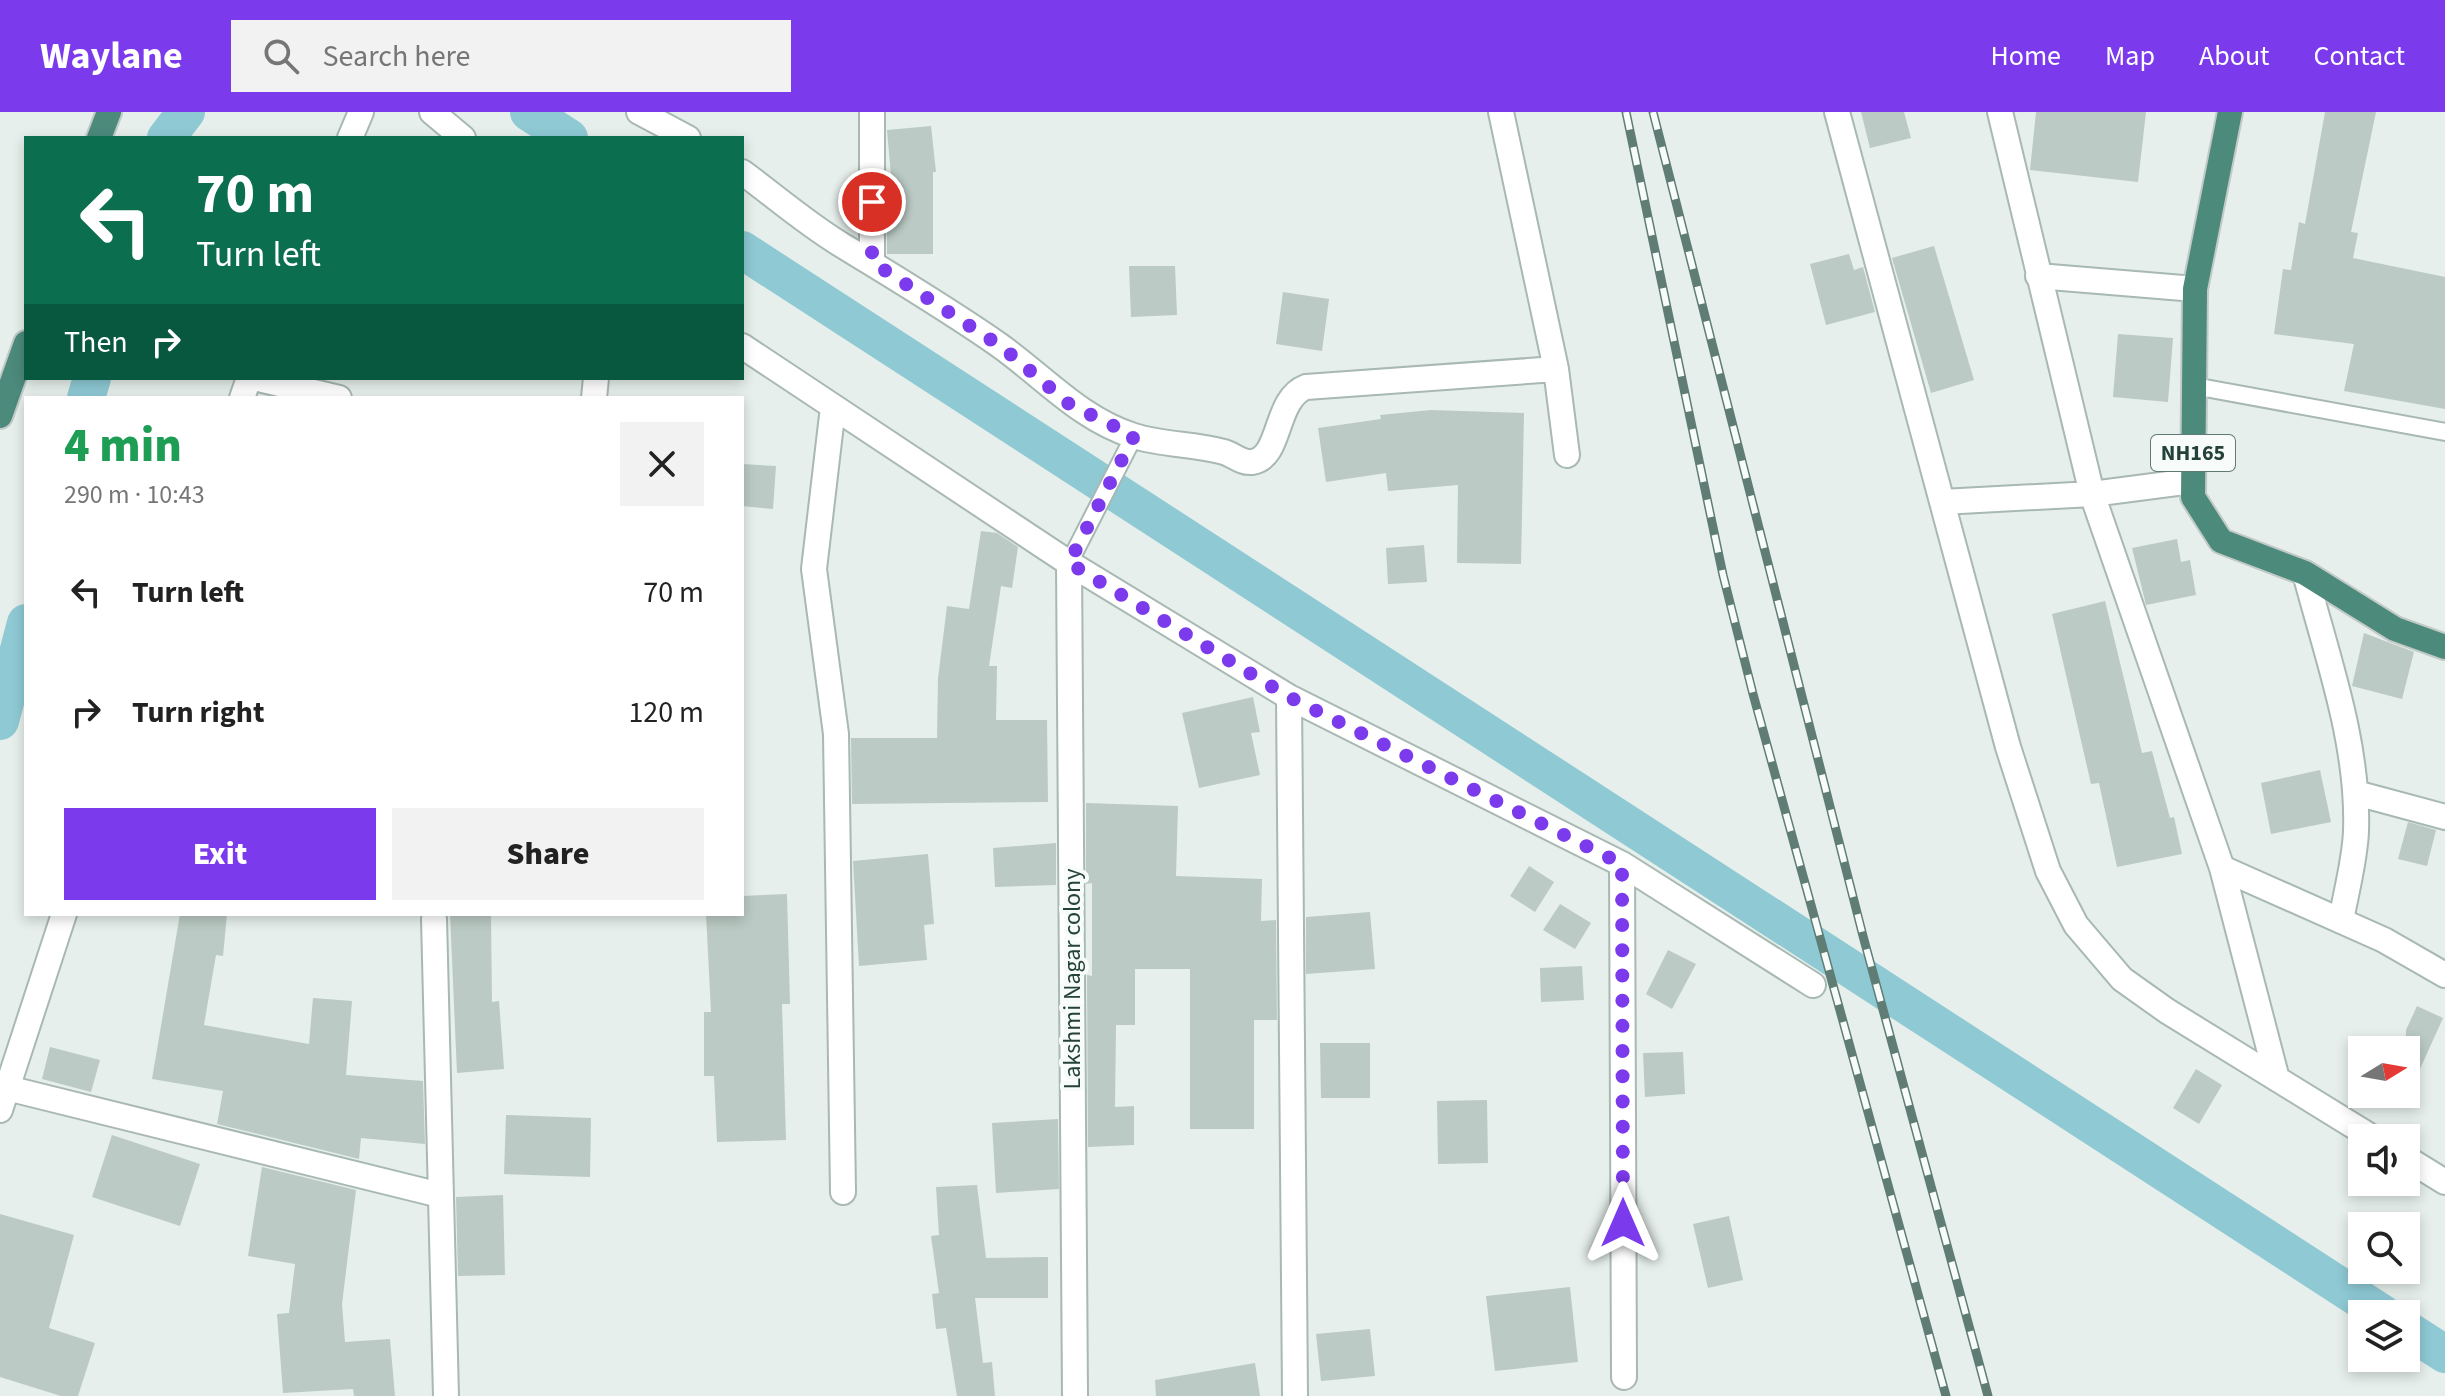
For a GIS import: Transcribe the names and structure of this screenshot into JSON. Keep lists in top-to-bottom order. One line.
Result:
{"streets":{"highway":["NH165"],"street":["Lakshmi Nagar colony"]},"north":"right","page":{"header":"Waylane","search":"Search here","nav":["Home","Map","About","Contact"],"turn":["70 m","Turn left"],"then":"Then","heading":["4 min","290 m · 10:43"],"list":[{"name":"Turn left","value":"70 m"},{"name":"Turn right","value":"120 m"}],"buttons":["Exit","Share"]}}
